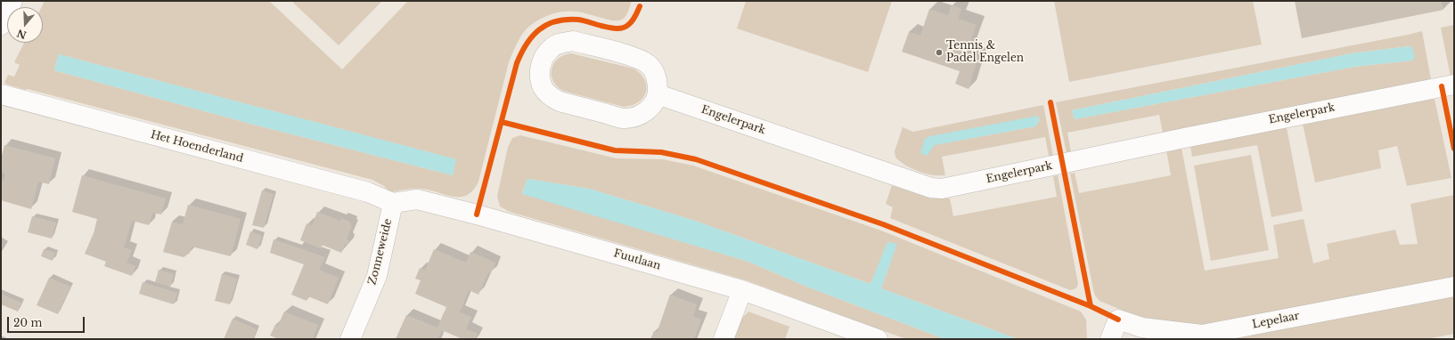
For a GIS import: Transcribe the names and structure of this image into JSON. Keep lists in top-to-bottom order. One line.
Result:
{"streets":{"street":["Engelerpark","Het Hoenderland","Zonneweide","Fuutlaan","Lepelaar"]},"crossings":[["Het Hoenderland","Zonneweide"],["Het Hoenderland","Fuutlaan"],["Zonneweide","Fuutlaan"]],"places":["Tennis & Padel Engelen"],"scale_bar":"20 m","north":"bottom"}
